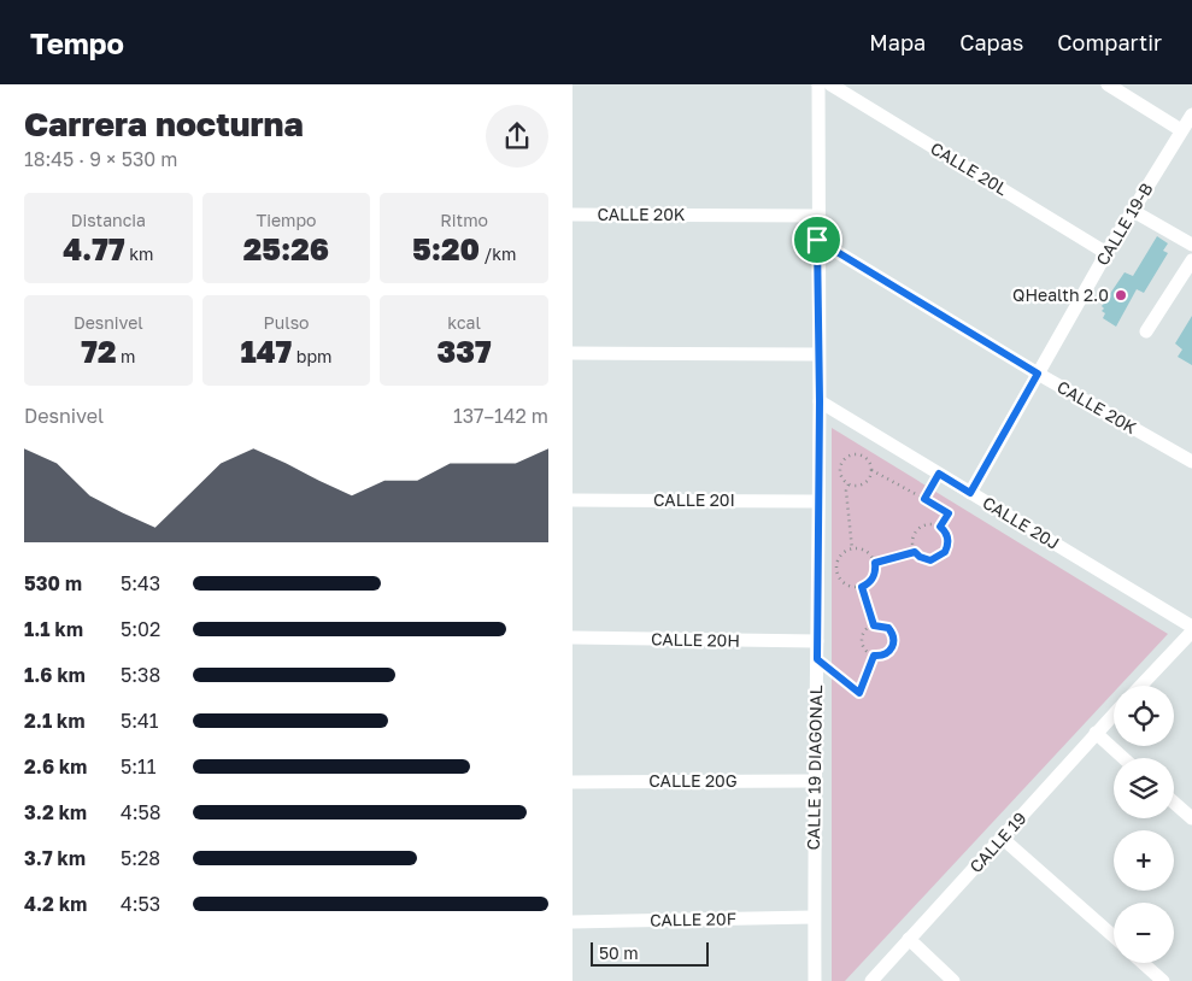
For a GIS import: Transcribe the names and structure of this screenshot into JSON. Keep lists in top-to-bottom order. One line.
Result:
{"streets":{"street":["CALLE 20L","CALLE 20K","CALLE 19-B","CALLE 20I","CALLE 20J","CALLE 20H","CALLE 19 DIAGONAL","CALLE 20G","CALLE 19","CALLE 20F"]},"crossings":[["CALLE 20L","CALLE 19-B"],["CALLE 20K","CALLE 19-B"],["CALLE 20K","CALLE 19 DIAGONAL"],["CALLE 19-B","CALLE 20J"],["CALLE 20I","CALLE 19 DIAGONAL"],["CALLE 20J","CALLE 19 DIAGONAL"],["CALLE 20H","CALLE 19 DIAGONAL"],["CALLE 19 DIAGONAL","CALLE 20G"],["CALLE 19 DIAGONAL","CALLE 20F"]],"places":["QHealth 2.0"],"scale_bar":"50 m","page":{"header":"Tempo","nav":["Mapa","Capas","Compartir"],"heading":["Carrera nocturna","18:45 · 9 × 530 m"],"stats":[["Distancia","4.77 km"],["Tiempo","25:26"],["Ritmo","5:20 /km"],["Desnivel","72 m"],["Pulso","147 bpm"],["kcal","337"]],"chart":["Desnivel","137–142 m"],"list":[{"name":"530 m","note":"5:43"},{"name":"1.1 km","note":"5:02"},{"name":"1.6 km","note":"5:38"},{"name":"2.1 km","note":"5:41"},{"name":"2.6 km","note":"5:11"},{"name":"3.2 km","note":"4:58"},{"name":"3.7 km","note":"5:28"},{"name":"4.2 km","note":"4:53"}],"map_buttons":["+","−"],"scale":"50 m"}}
